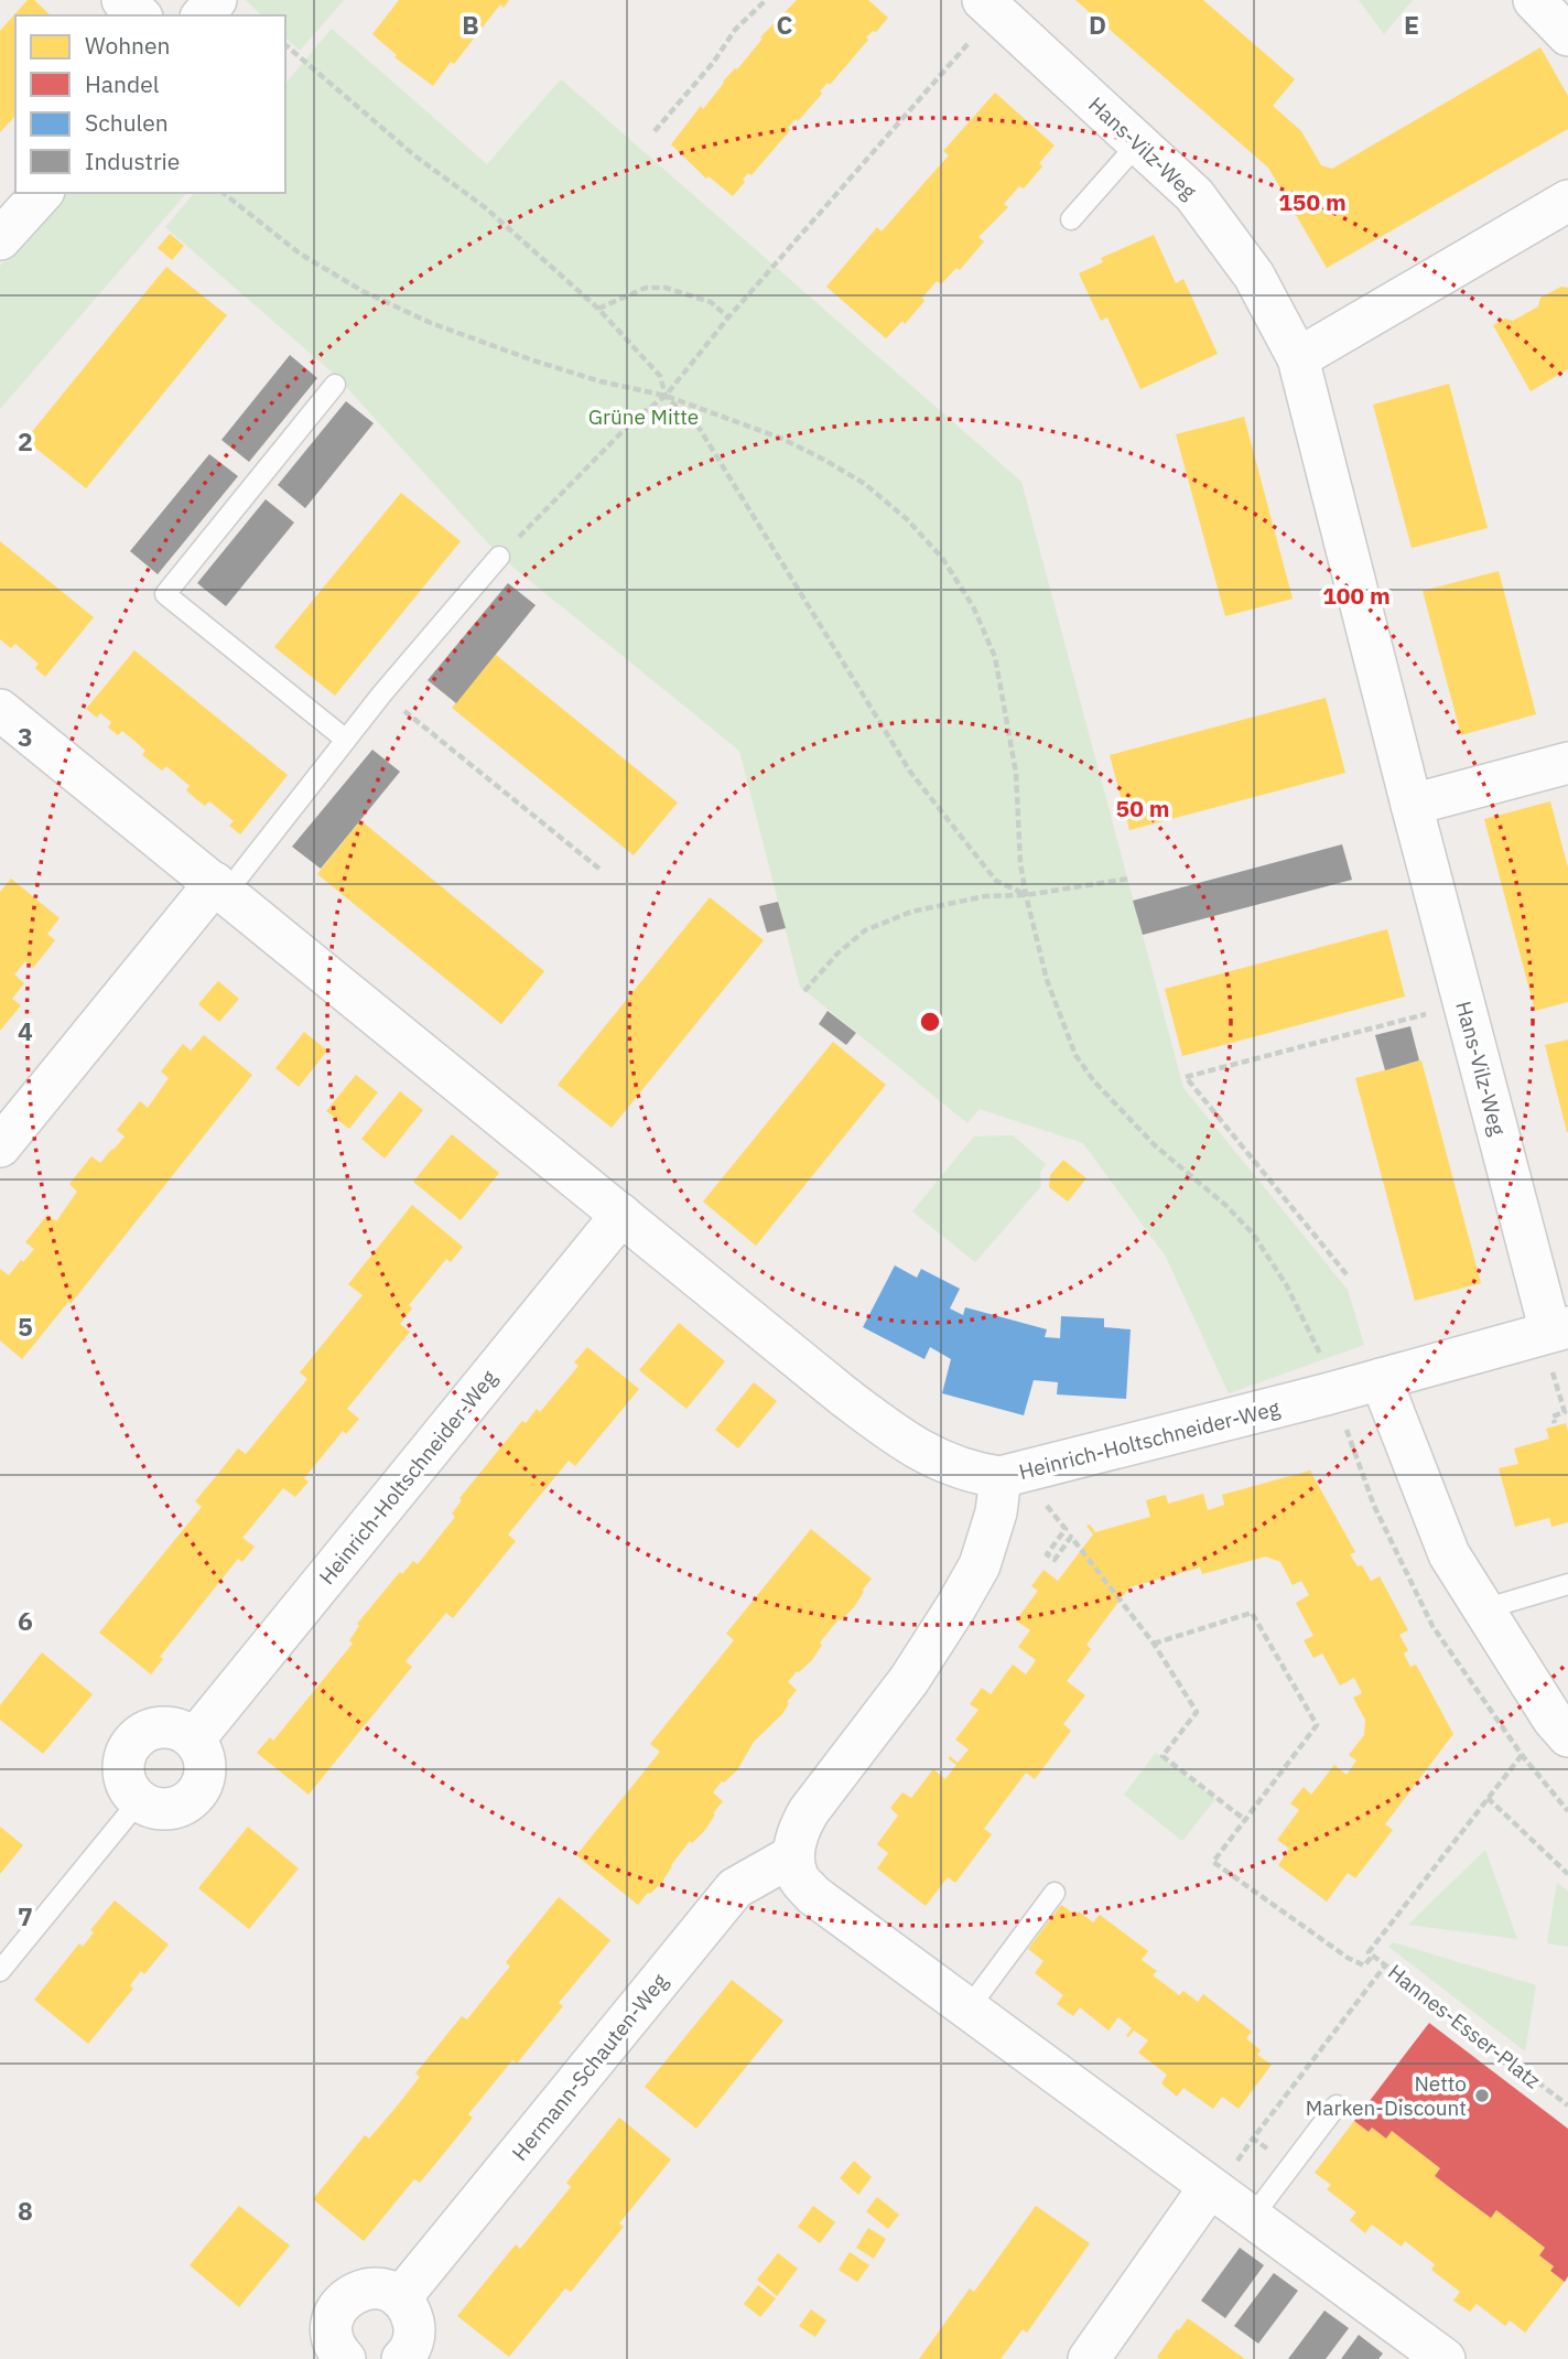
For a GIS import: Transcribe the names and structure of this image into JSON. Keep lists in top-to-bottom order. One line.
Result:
{"streets":{"street":["Hans-Vilz-Weg","Heinrich-Holtschneider-Weg","Hermann-Schauten-Weg"],"path":["Hannes-Esser-Platz"]},"crossings":[["Hans-Vilz-Weg","Heinrich-Holtschneider-Weg"]],"parks":["Grüne Mitte"],"places":["Netto Marken-Discount"],"legend":["Wohnen","Handel","Schulen","Industrie"],"grid":{"columns":["B","C","D","E"],"rows":["2","3","4","5","6","7","8"]},"rings":["150 m","100 m","50 m"]}
